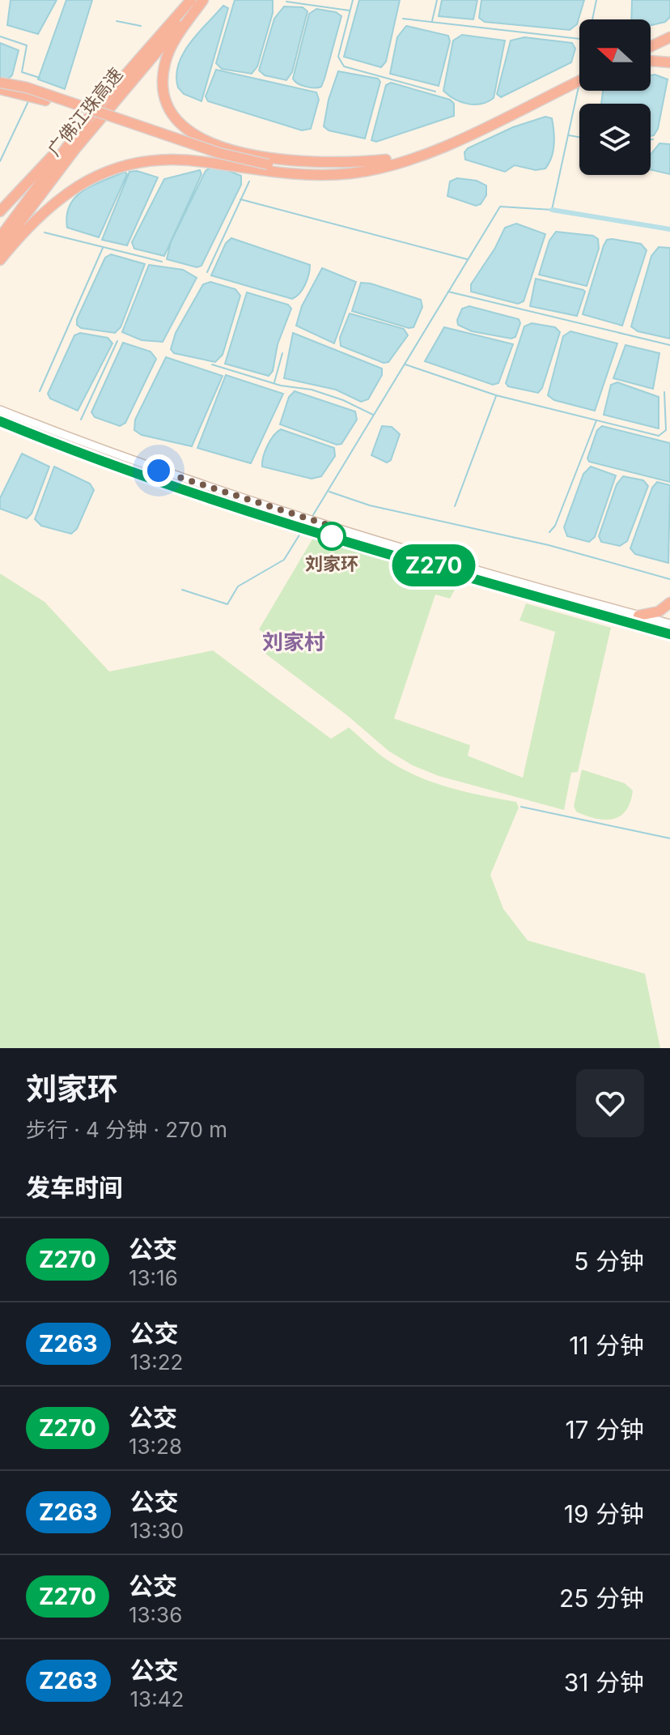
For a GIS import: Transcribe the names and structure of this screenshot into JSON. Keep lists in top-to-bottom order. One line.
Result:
{"streets":{"highway":["广佛江珠高速"]},"districts":["刘家村"],"places":["刘家环"],"lines":["bus line Z270"],"north":"left","page":{"on_map":"Z270","heading":[["刘家环","步行 · 4 分钟 · 270 m"],"发车时间"],"list":[{"mark":"Z270","name":"公交","note":"13:16","value":"5 分钟"},{"mark":"Z263","name":"公交","note":"13:22","value":"11 分钟"},{"mark":"Z270","name":"公交","note":"13:28","value":"17 分钟"},{"mark":"Z263","name":"公交","note":"13:30","value":"19 分钟"},{"mark":"Z270","name":"公交","note":"13:36","value":"25 分钟"},{"mark":"Z263","name":"公交","note":"13:42","value":"31 分钟"}]}}
